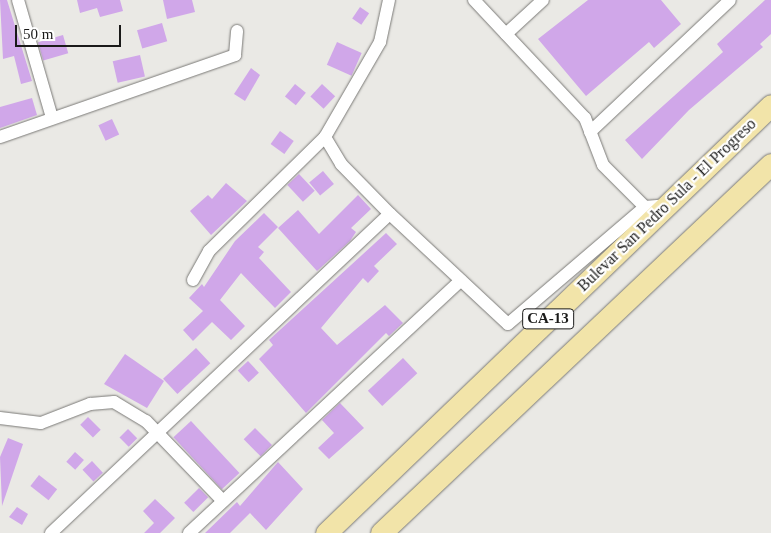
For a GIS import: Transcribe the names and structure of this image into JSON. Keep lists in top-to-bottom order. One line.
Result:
{"streets":{"main road":["Bulevar San Pedro Sula - El Progreso","CA-13"]},"scale_bar":"50 m"}
